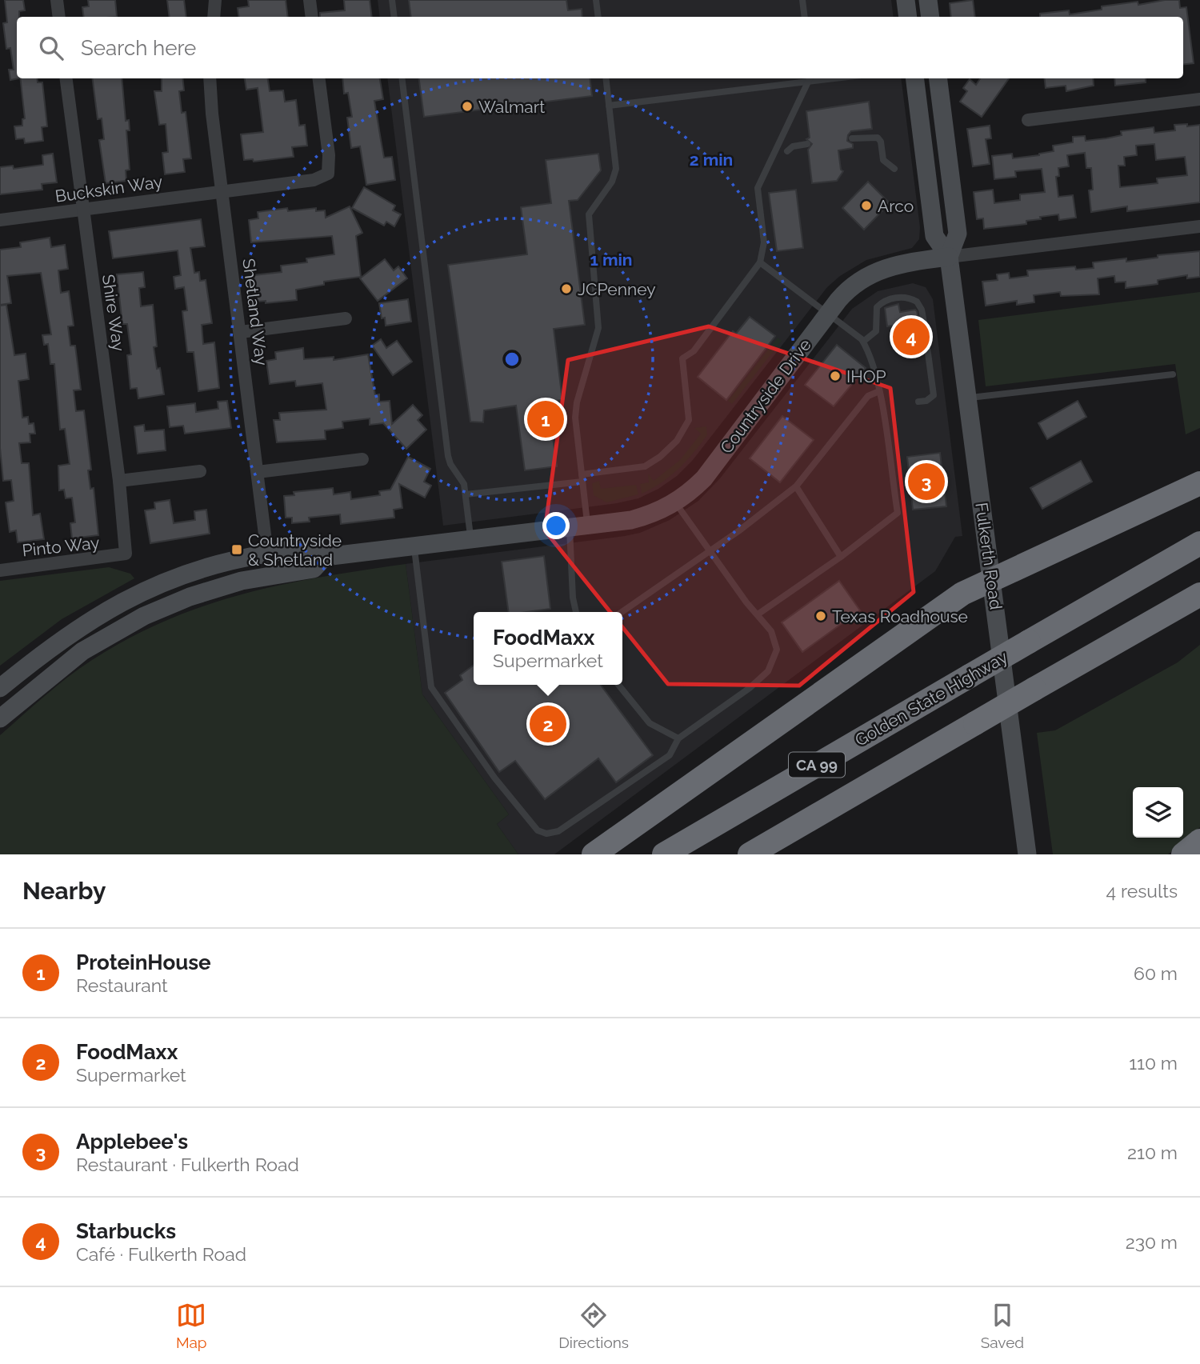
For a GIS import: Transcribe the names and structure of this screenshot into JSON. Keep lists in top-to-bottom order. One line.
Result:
{"streets":{"highway":["Golden State Highway","CA 99"],"street":["Buckskin Way","Shetland Way","Shire Way","Countryside Drive","Pinto Way","Fulkerth Road"]},"crossings":[["Buckskin Way","Shetland Way"],["Buckskin Way","Shire Way"],["Shetland Way","Countryside Drive"],["Shire Way","Pinto Way"],["Countryside Drive","Fulkerth Road"]],"places":{"other":["Walmart","Arco","JCPenney","IHOP","Texas Roadhouse"],"transit":["Countryside & Shetland"]},"page":{"search":"Search here","pins":["4","1","3","2"],"popup":["FoodMaxx","Supermarket"],"heading":["Nearby","4 results"],"list":[{"mark":"1","name":"ProteinHouse","note":"Restaurant","value":"60 m"},{"mark":"2","name":"FoodMaxx","note":"Supermarket","value":"110 m"},{"mark":"3","name":"Applebee's","note":"Restaurant · Fulkerth Road","value":"210 m"},{"mark":"4","name":"Starbucks","note":"Café · Fulkerth Road","value":"230 m"}],"nav":["Map","Directions","Saved"]},"rings":["2 min","1 min"]}
